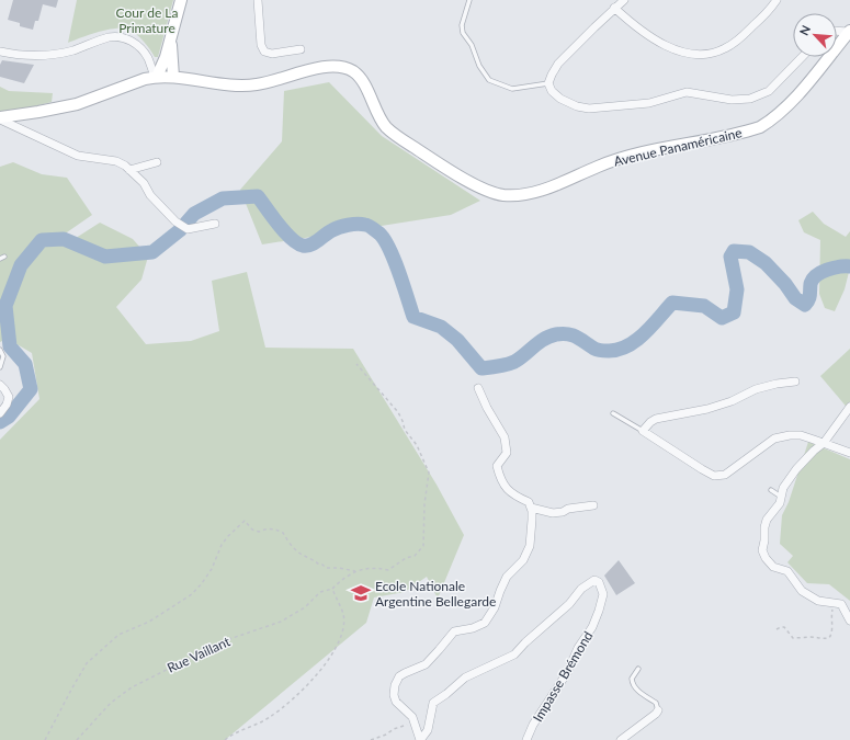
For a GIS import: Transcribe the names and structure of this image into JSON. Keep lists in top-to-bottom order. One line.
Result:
{"streets":{"main road":["Avenue Panaméricaine"],"street":["Impasse Brémond"],"path":["Rue Vaillant"]},"parks":["Cour de La Primature"],"places":{"school or university":["Ecole Nationale Argentine Bellegarde"]},"north":"top left"}
